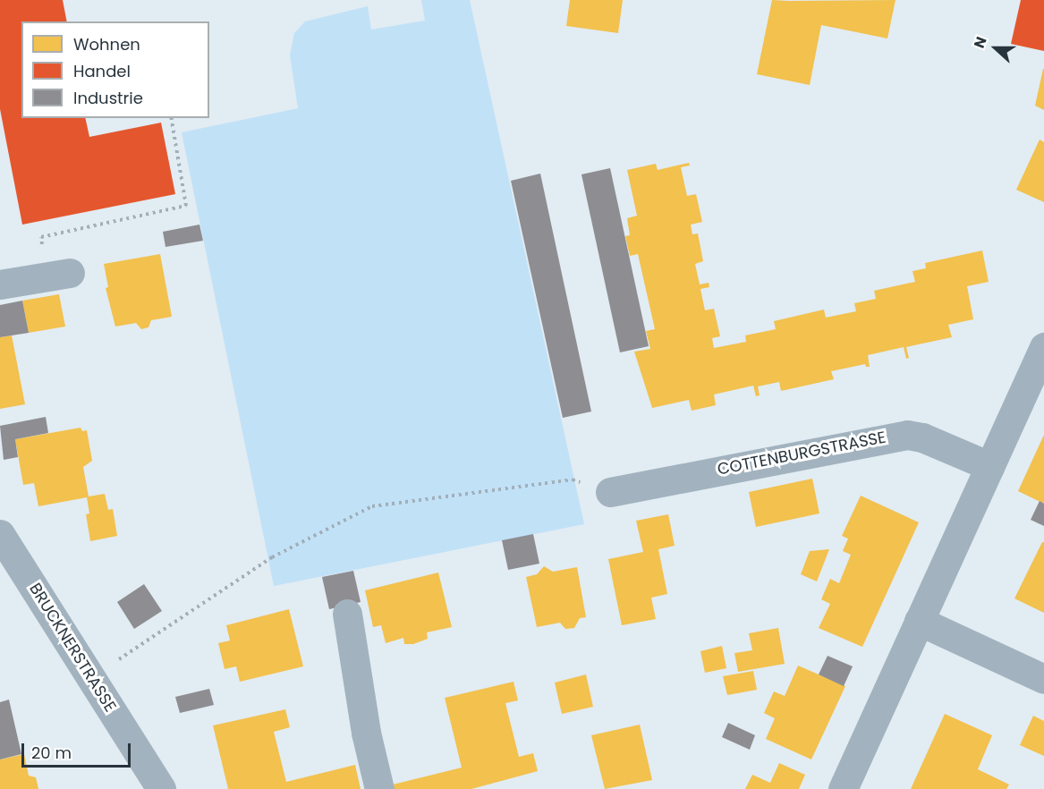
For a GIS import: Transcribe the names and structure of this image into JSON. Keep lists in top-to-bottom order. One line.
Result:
{"streets":{"street":["COTTENBURGSTRASSE","BRUCKNERSTRASSE"]},"legend":["Wohnen","Handel","Industrie"],"scale_bar":"20 m","north":"left"}
